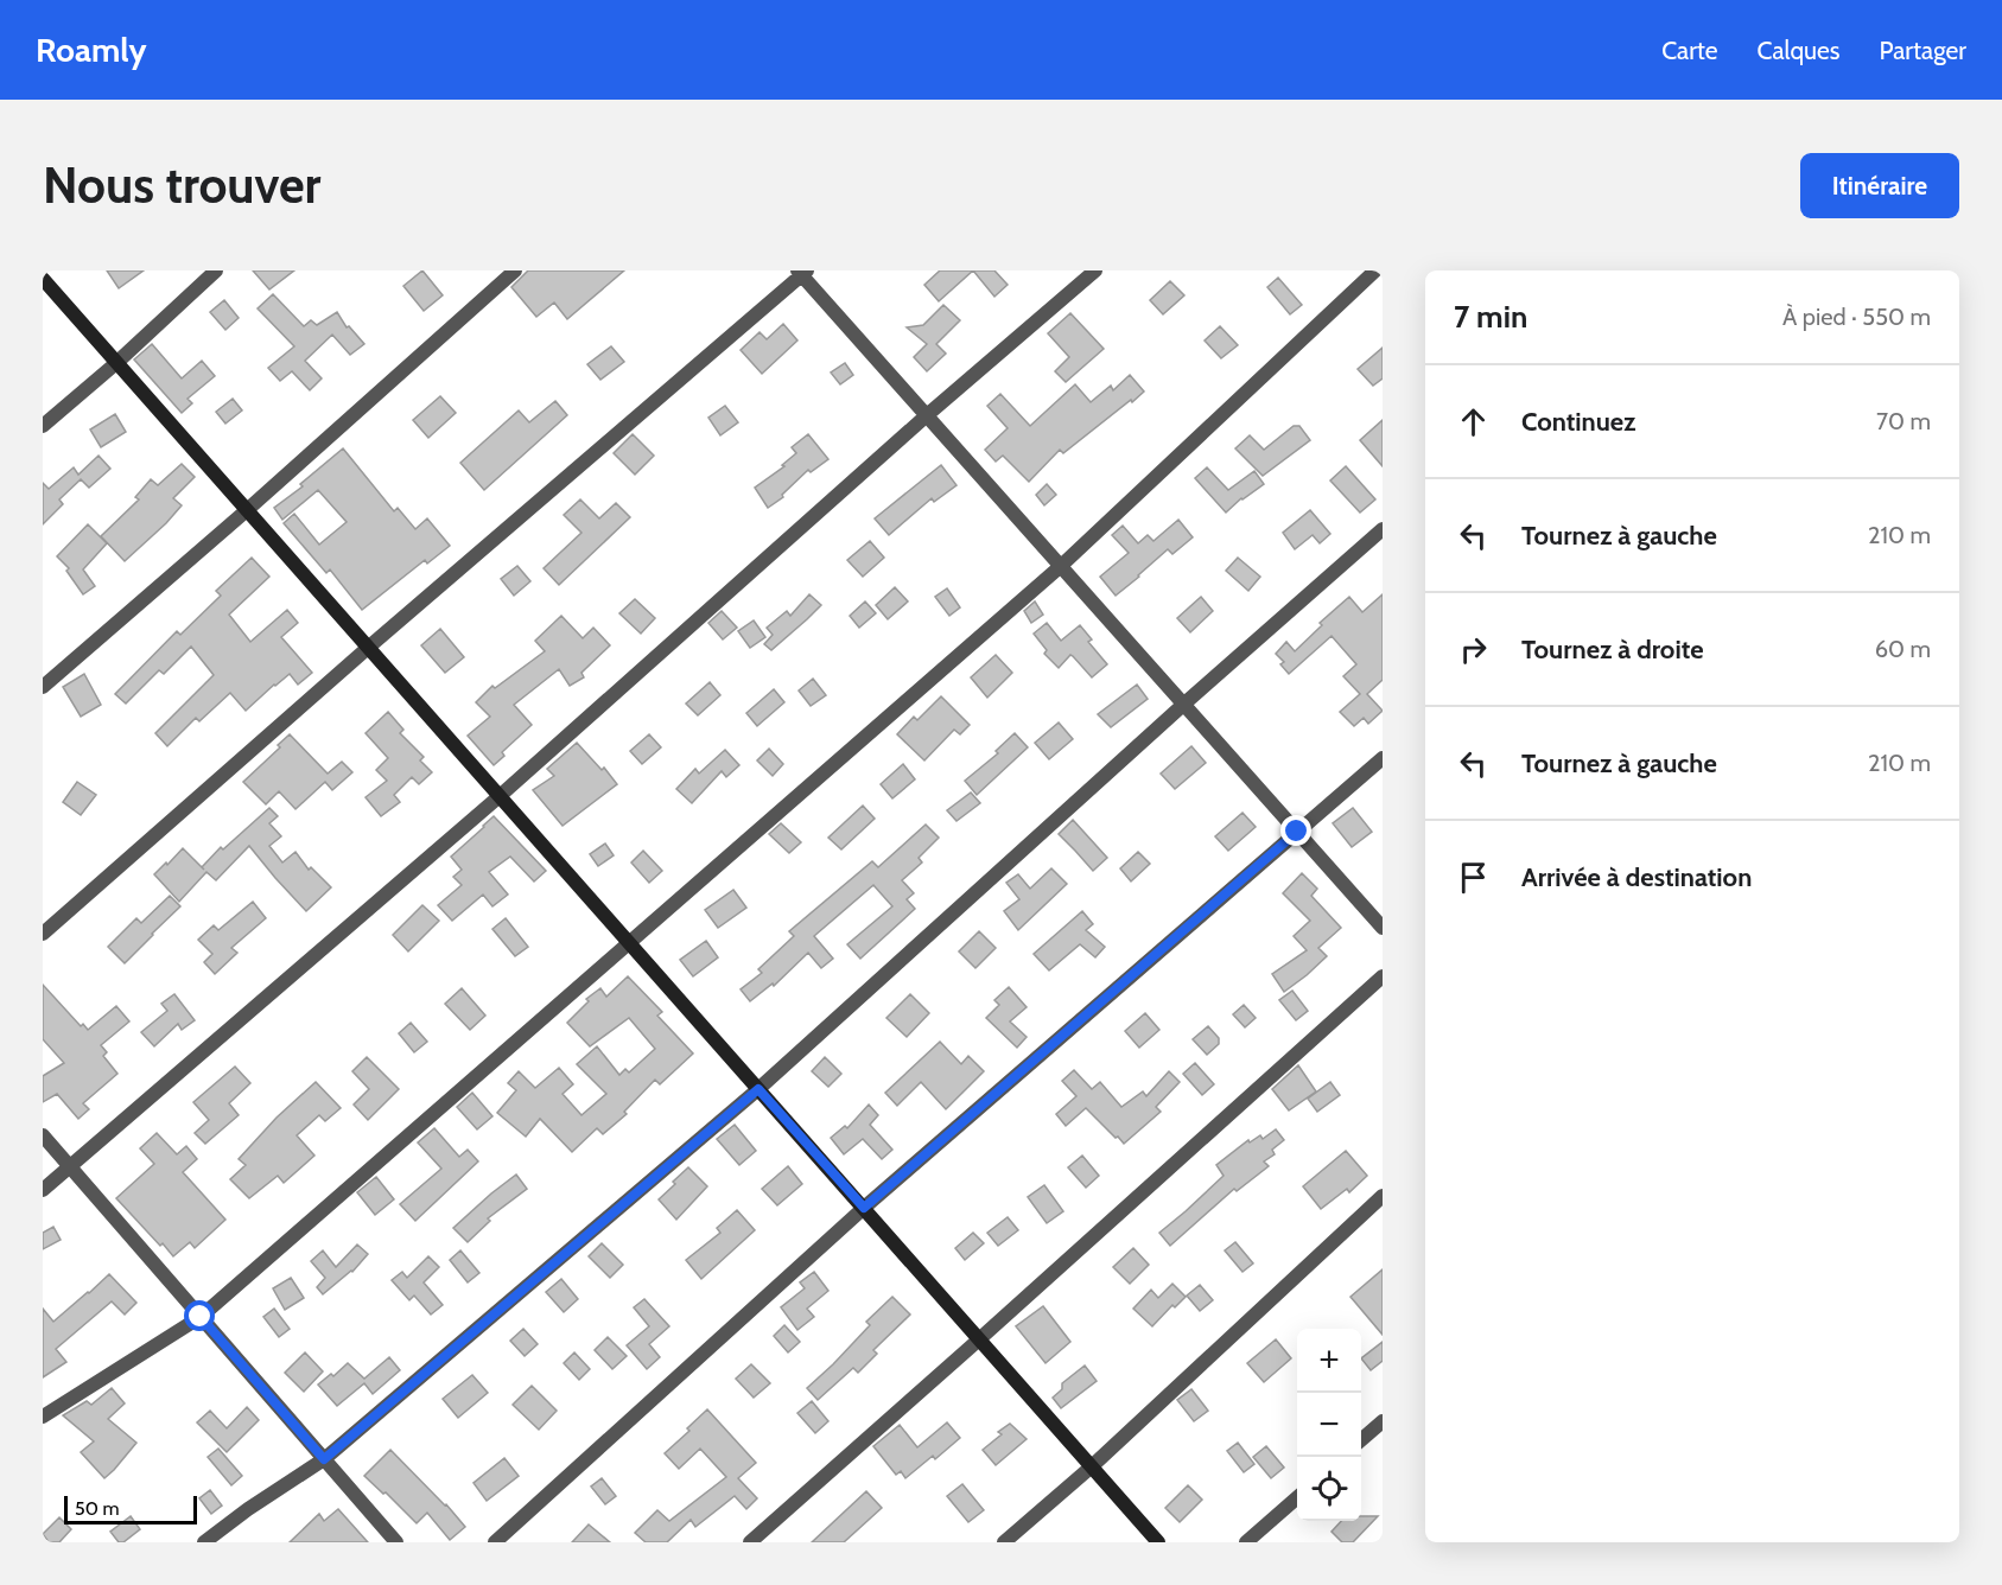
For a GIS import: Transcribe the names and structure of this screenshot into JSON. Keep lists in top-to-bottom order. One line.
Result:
{"scale_bar":"50 m","page":{"header":"Roamly","nav":["Carte","Calques","Partager"],"buttons":"Itinéraire","title":"Nous trouver","heading":["7 min","À pied · 550 m"],"list":[["Continuez","70 m"],["Tournez à gauche","210 m"],["Tournez à droite","60 m"],["Tournez à gauche","210 m"],"Arrivée à destination"],"map_buttons":["+","−"],"scale":"50 m"}}
